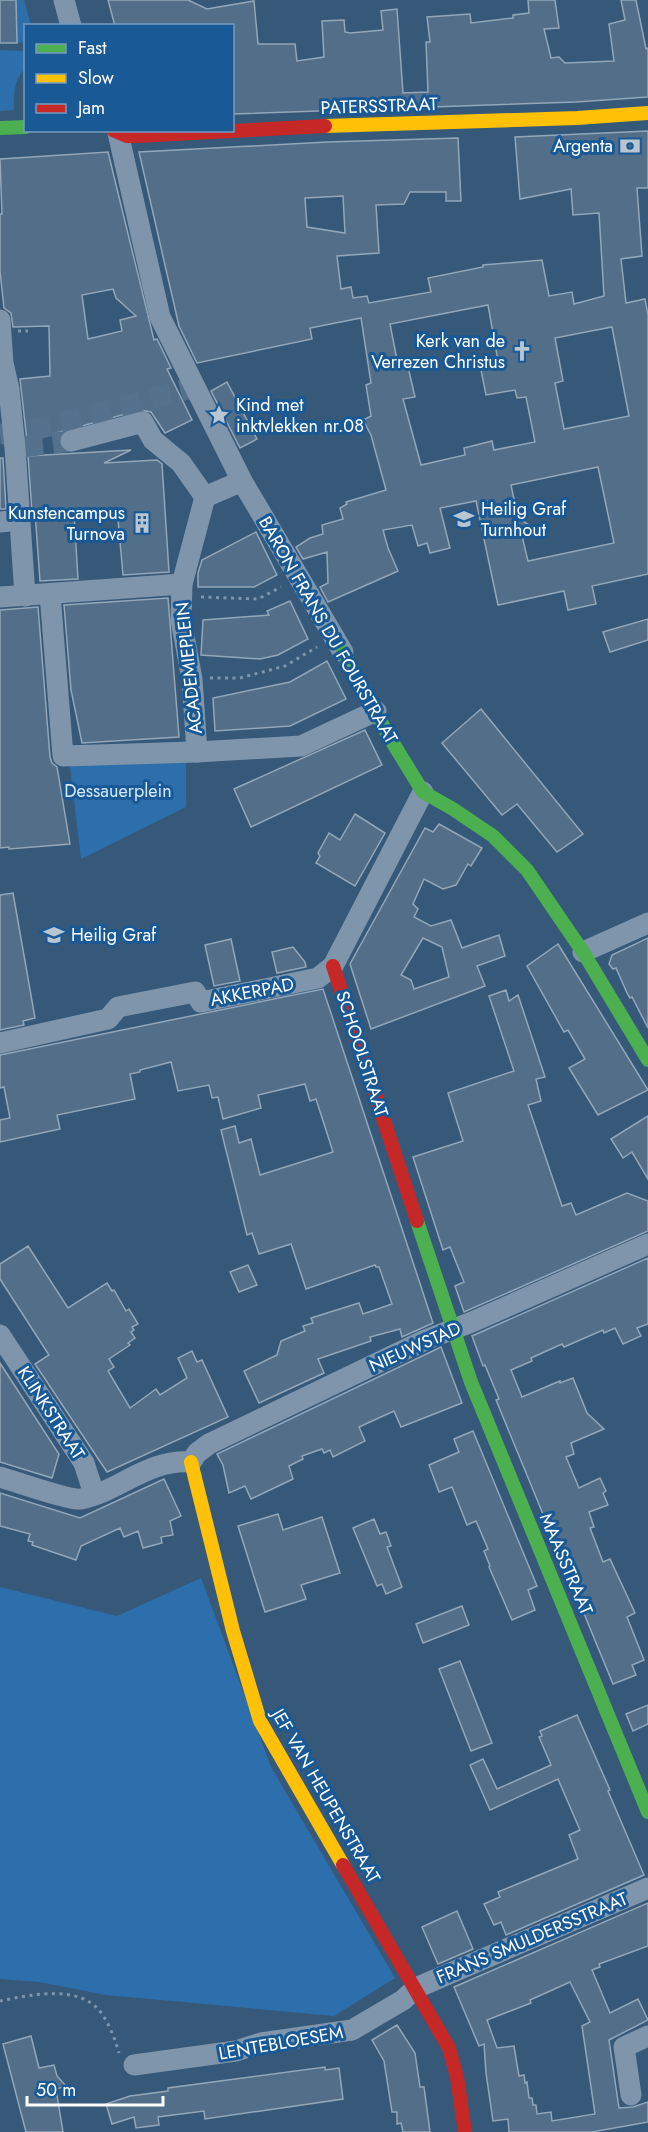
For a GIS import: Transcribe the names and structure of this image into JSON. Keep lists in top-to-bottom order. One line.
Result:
{"streets":{"street":["PATERSSTRAAT","BARON FRANS DU FOURSTRAAT","ACADEMIEPLEIN","AKKERPAD","SCHOOLSTRAAT","NIEUWSTAD","KLINKSTRAAT","MAASSTRAAT","JEF VAN HEUPENSTRAAT","FRANS SMULDERSSTRAAT","LENTEBLOESEM"]},"crossings":[["PATERSSTRAAT","BARON FRANS DU FOURSTRAAT"],["BARON FRANS DU FOURSTRAAT","SCHOOLSTRAAT"],["AKKERPAD","SCHOOLSTRAAT"],["SCHOOLSTRAAT","NIEUWSTAD"],["SCHOOLSTRAAT","MAASSTRAAT"],["NIEUWSTAD","MAASSTRAAT"],["NIEUWSTAD","JEF VAN HEUPENSTRAAT"],["JEF VAN HEUPENSTRAAT","FRANS SMULDERSSTRAAT"],["JEF VAN HEUPENSTRAAT","LENTEBLOESEM"],["FRANS SMULDERSSTRAAT","LENTEBLOESEM"]],"parks":["Dessauerplein"],"places":{"bank":["Argenta"],"church":["Kerk van de Verrezen Christus"],"place":["Kind met inktvlekken nr.08"],"school or university":["Heilig Graf Turnhout","Heilig Graf"],"building":["Kunstencampus Turnova"]},"legend":["Fast","Slow","Jam"],"scale_bar":"50 m"}
